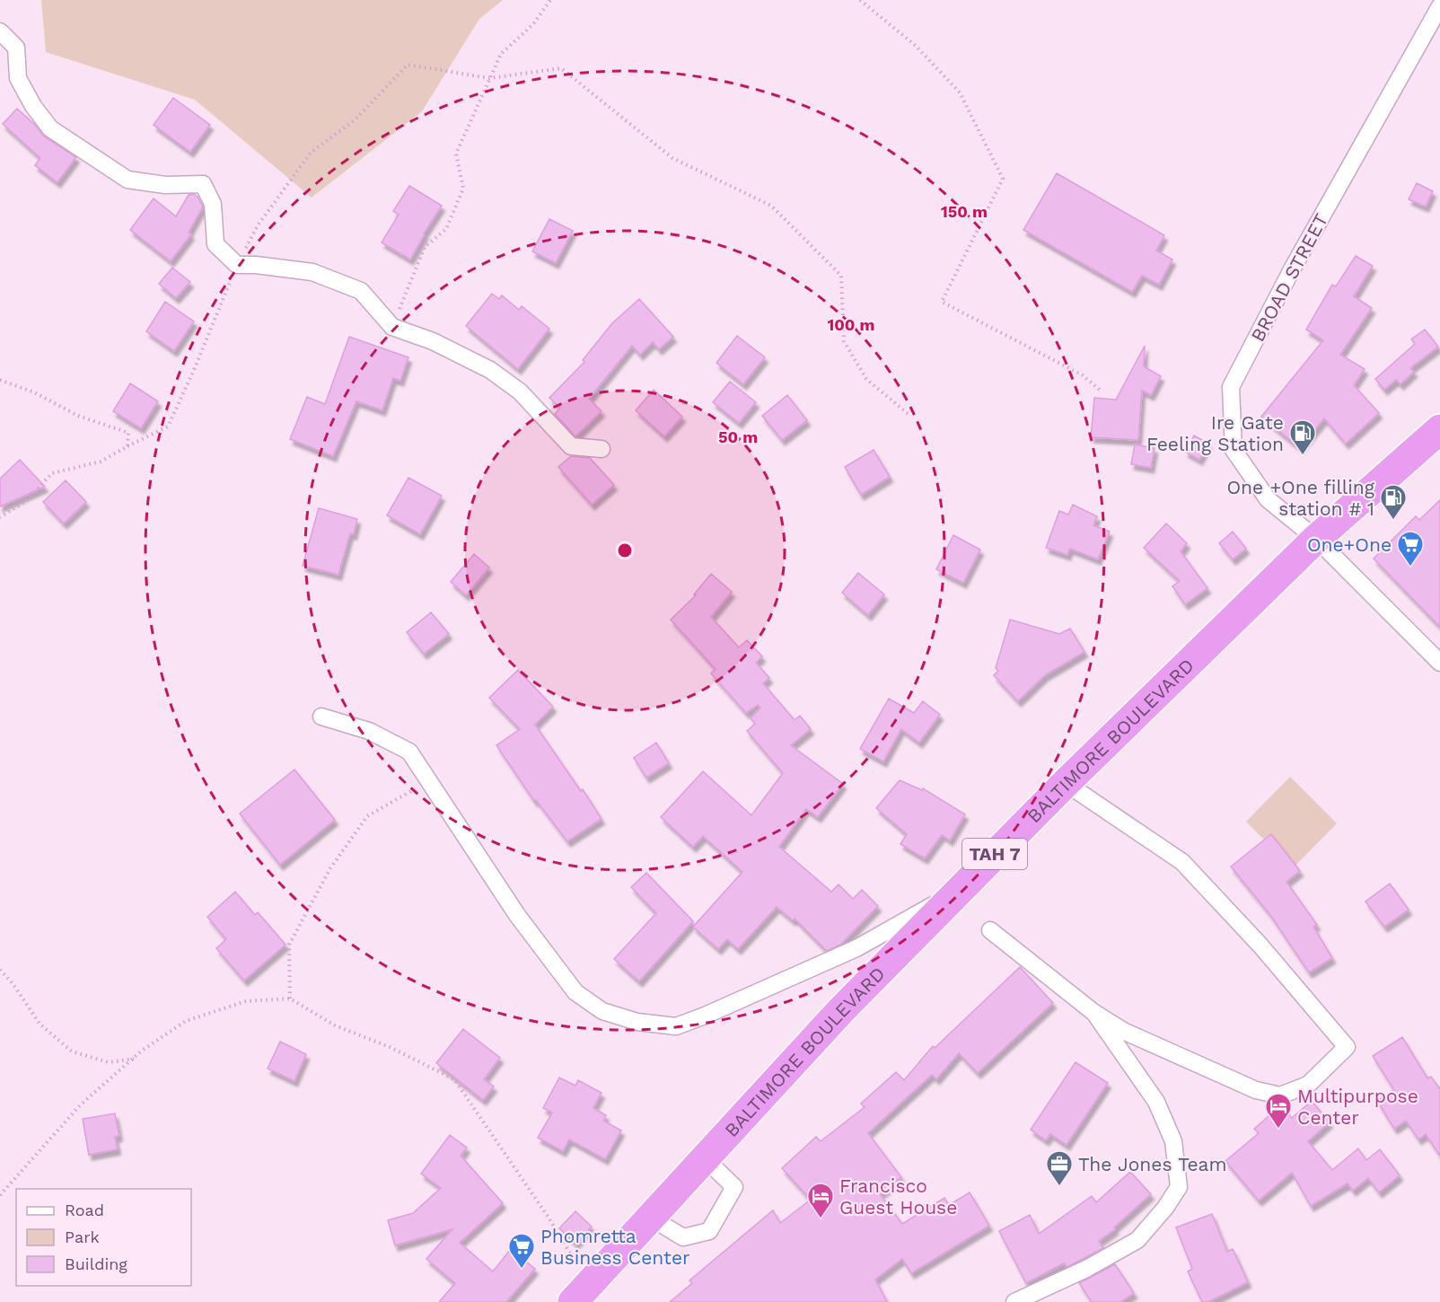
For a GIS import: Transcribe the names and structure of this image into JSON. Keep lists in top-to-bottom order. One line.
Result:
{"streets":{"highway":["BALTIMORE BOULEVARD","TAH 7"],"street":["BROAD STREET"]},"crossings":[["BROAD STREET","BALTIMORE BOULEVARD"]],"places":{"fuel station":["Ire Gate Feeling Station","One +One filling station # 1"],"supermarket":["One+One","Phomretta Business Center"],"hotel":["Multipurpose Center","Francisco Guest House"],"office":["The Jones Team"]},"legend":["Road","Park","Building"],"rings":["150 m","100 m","50 m"]}
